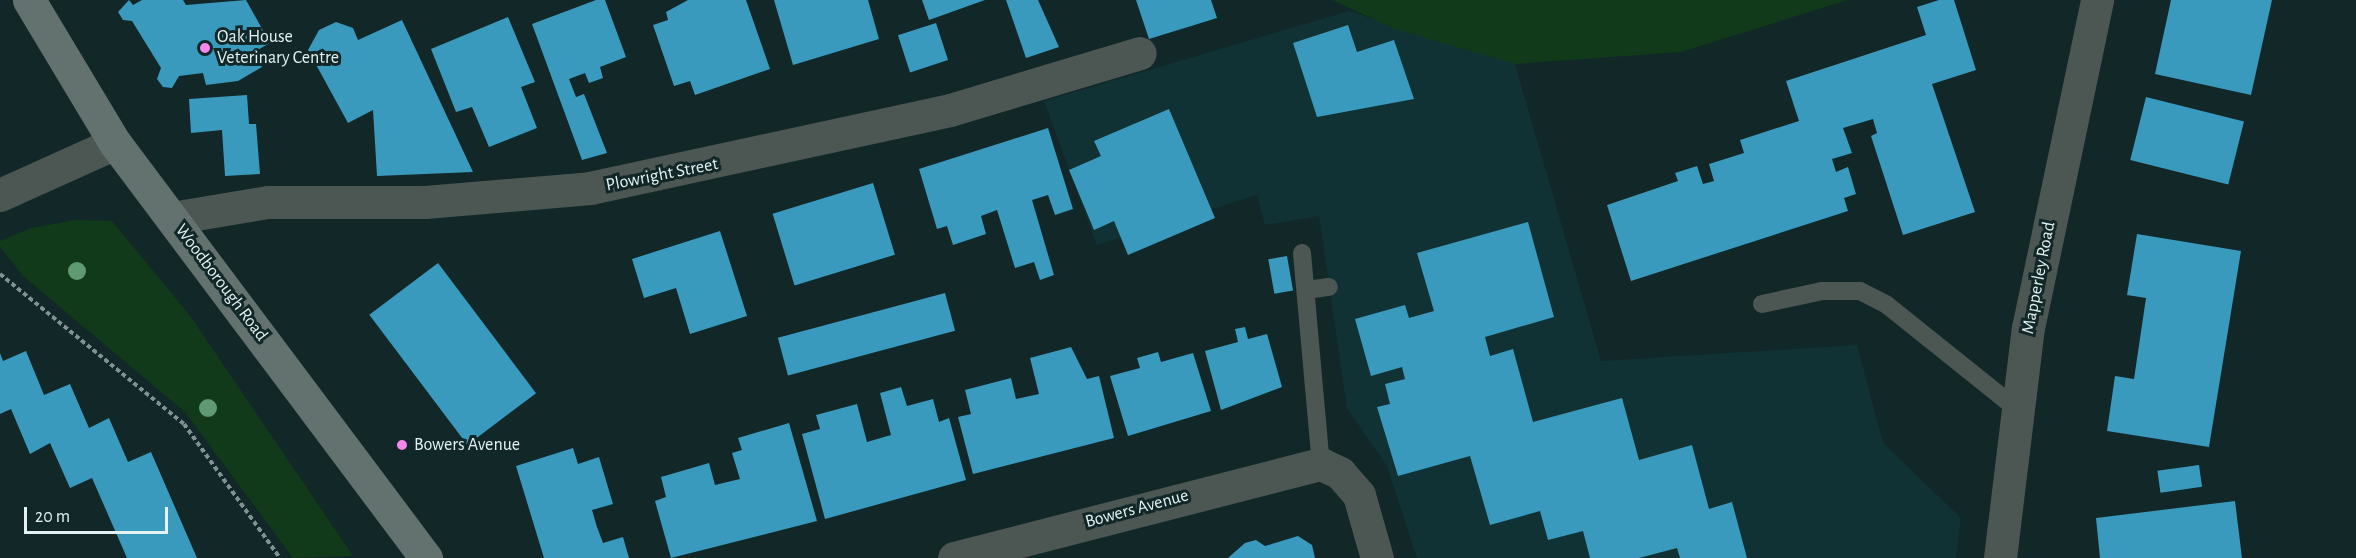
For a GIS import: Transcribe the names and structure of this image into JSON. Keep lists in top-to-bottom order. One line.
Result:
{"streets":{"main road":["Woodborough Road"],"street":["Plowright Street","Mapperley Road","Bowers Avenue"]},"crossings":[["Plowright Street","Woodborough Road"]],"places":["Oak House Veterinary Centre","Bowers Avenue"],"scale_bar":"20 m"}
